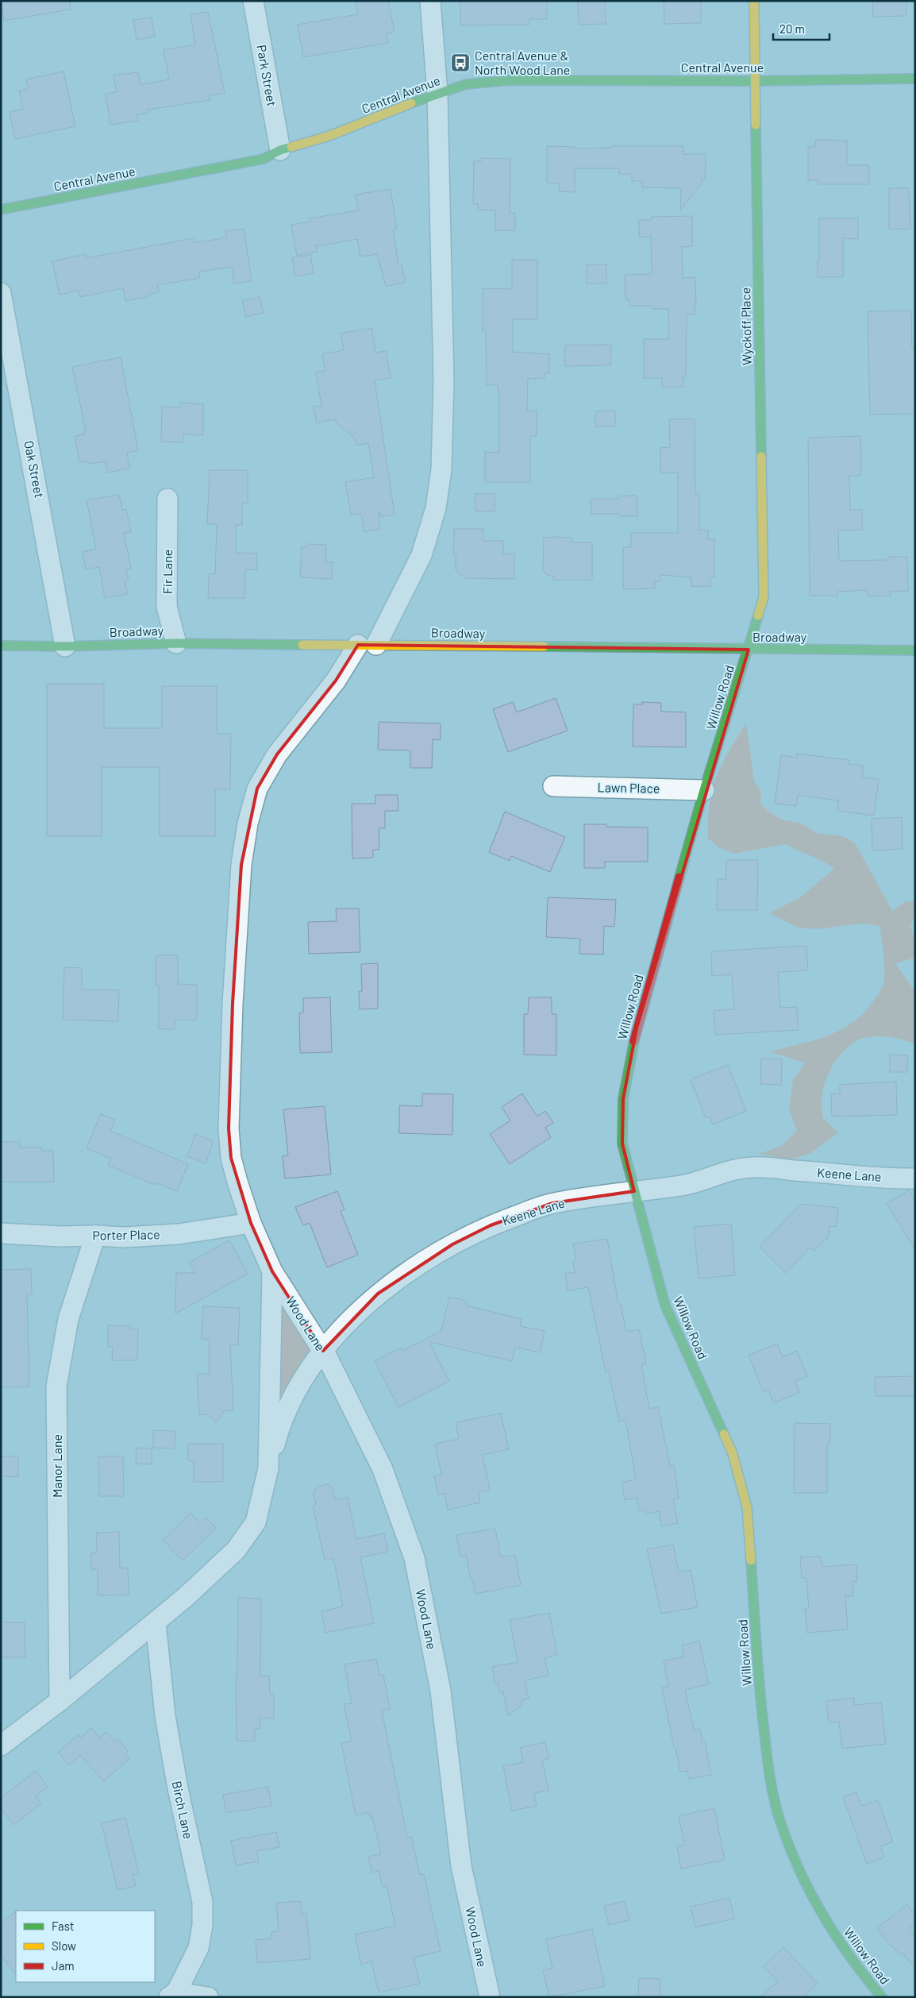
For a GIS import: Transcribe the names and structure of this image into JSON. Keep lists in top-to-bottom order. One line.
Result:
{"streets":{"street":["Central Avenue","Park Street","Wyckoff Place","Oak Street","Fir Lane","Broadway","Willow Road","Lawn Place","Keene Lane","Porter Place","Wood Lane","Manor Lane","Birch Lane"]},"crossings":[["Central Avenue","Park Street"],["Central Avenue","Wyckoff Place"],["Central Avenue","Wood Lane"],["Wyckoff Place","Broadway"],["Wyckoff Place","Willow Road"],["Oak Street","Broadway"],["Fir Lane","Broadway"],["Broadway","Willow Road"],["Broadway","Wood Lane"],["Willow Road","Lawn Place"],["Willow Road","Keene Lane"],["Keene Lane","Wood Lane"],["Porter Place","Wood Lane"],["Porter Place","Manor Lane"]],"places":{"bus stop":["Central Avenue & North Wood Lane"]},"legend":["Fast","Slow","Jam"],"scale_bar":"20 m"}
